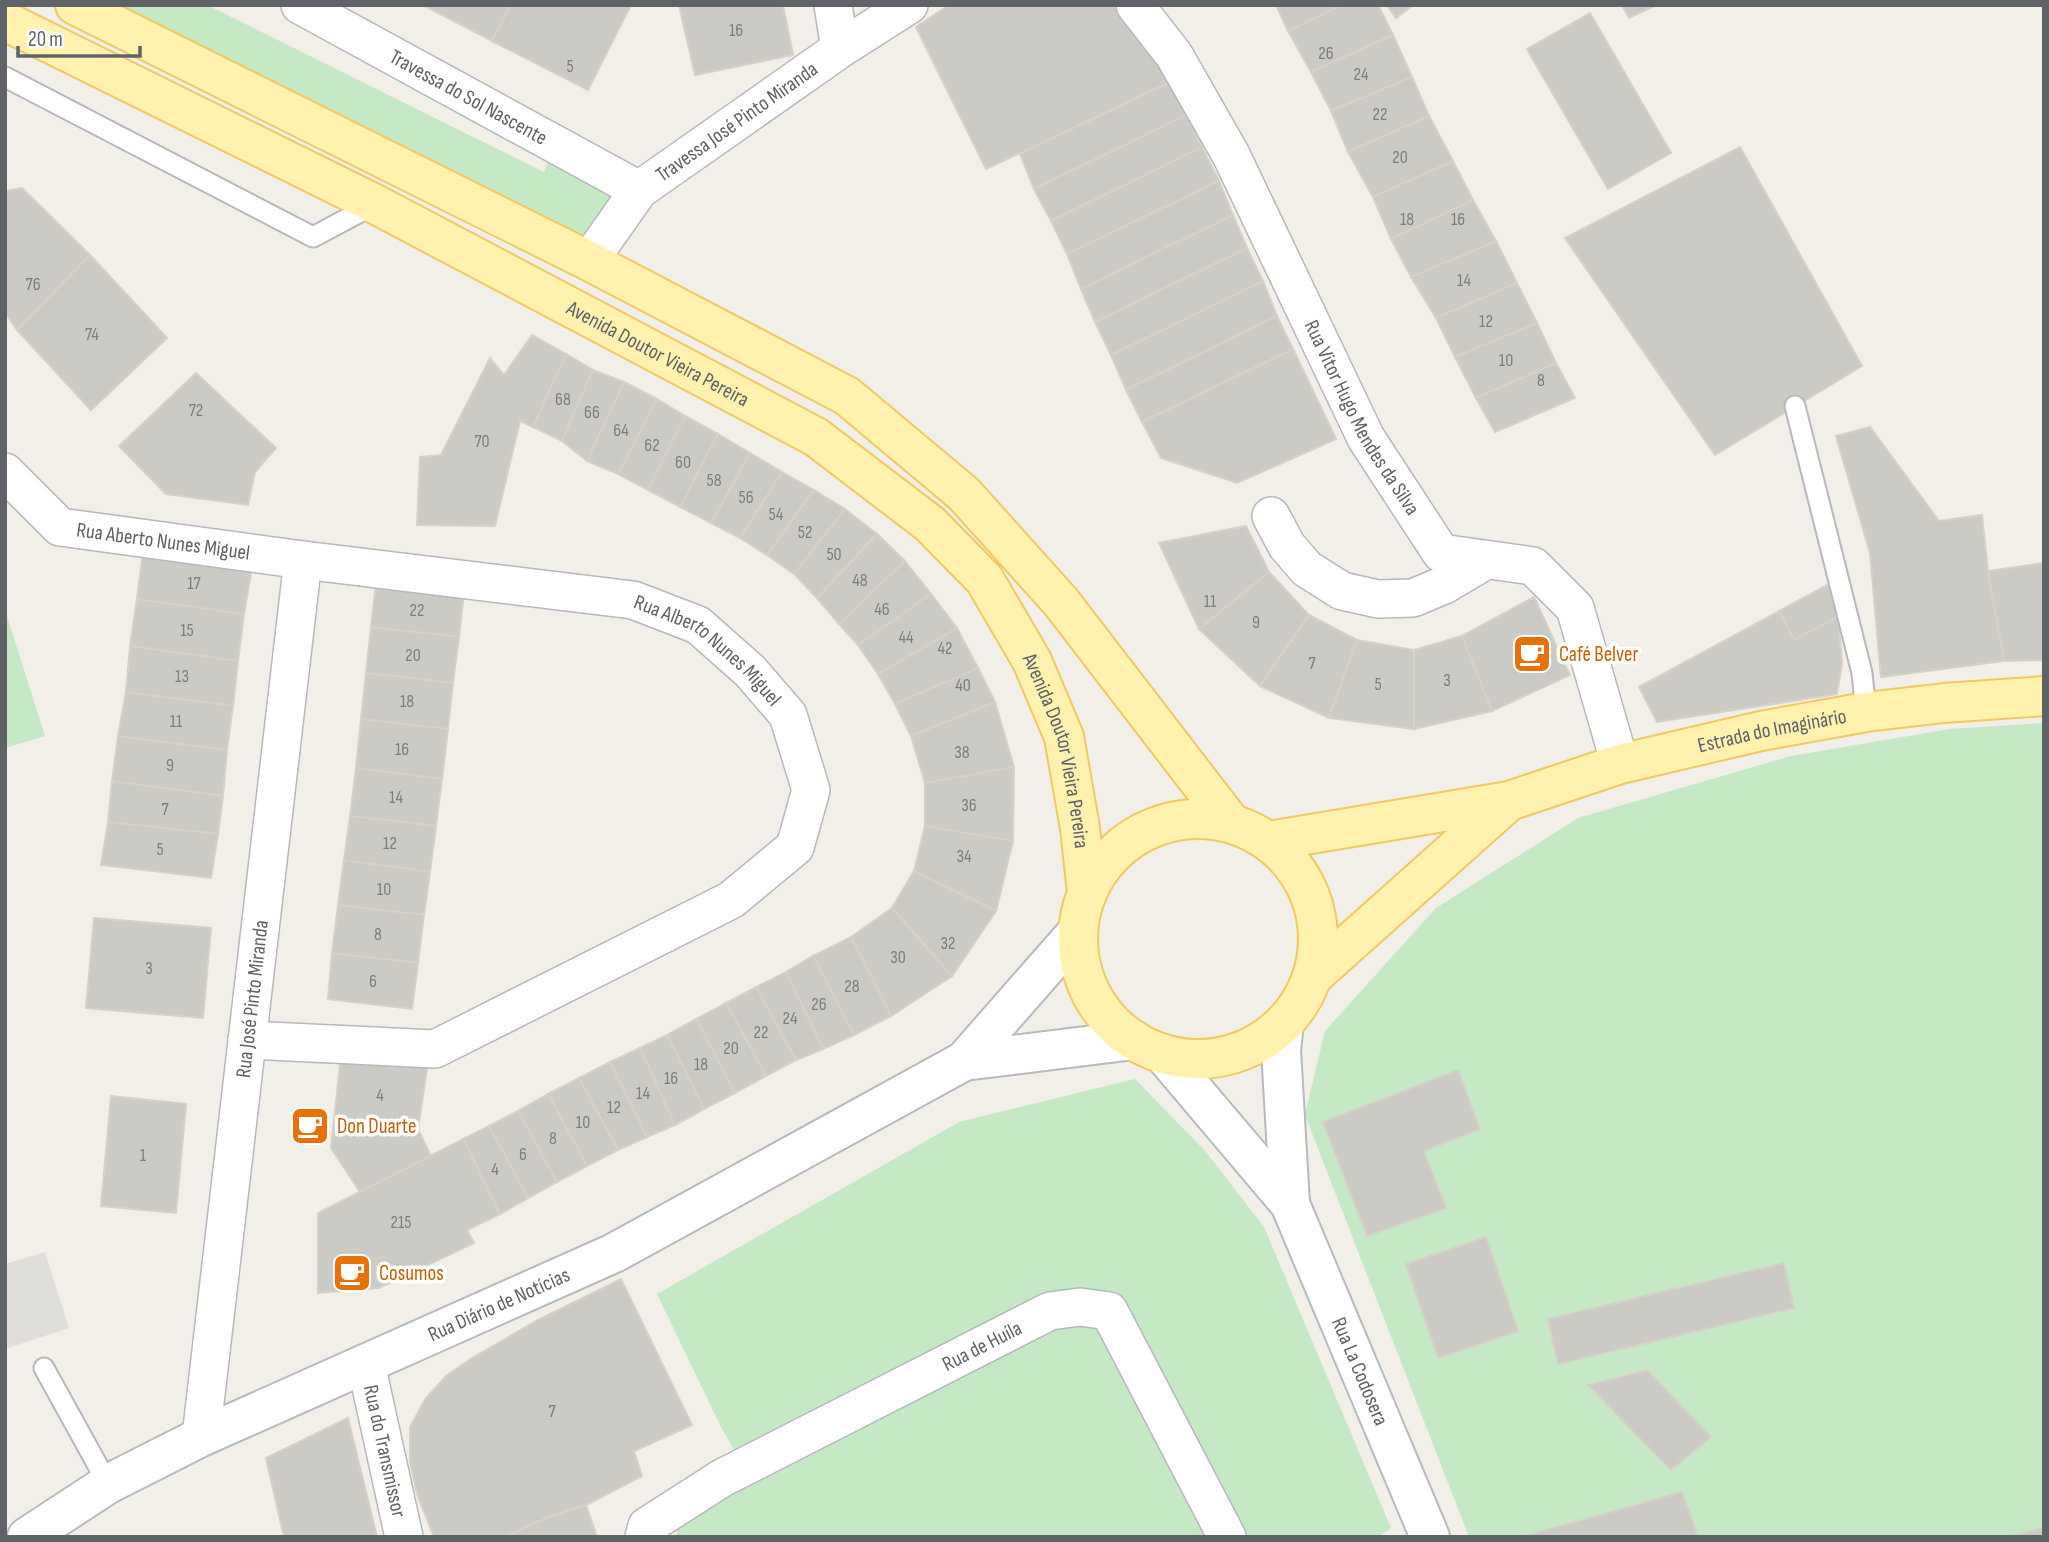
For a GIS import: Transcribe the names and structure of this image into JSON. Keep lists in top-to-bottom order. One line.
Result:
{"streets":{"main road":["Avenida Doutor Vieira Pereira","Estrada do Imaginário","Rua Diário de Notícias","Rua La Codosera"],"street":["Travessa do Sol Nascente","Travessa José Pinto Miranda","Rua Vitor Hugo Mendes da Silva","Rua Aberto Nunes Miguel","Rua Alberto Nunes Miguel","Rua José Pinto Miranda","Rua de Huíla","Rua do Transmissor"]},"crossings":[["Travessa do Sol Nascente","Travessa José Pinto Miranda"],["Avenida Doutor Vieira Pereira","Rua La Codosera"],["Rua Vitor Hugo Mendes da Silva","Estrada do Imaginário"],["Rua Aberto Nunes Miguel","Rua Alberto Nunes Miguel"],["Rua Aberto Nunes Miguel","Rua José Pinto Miranda"],["Rua Alberto Nunes Miguel","Rua José Pinto Miranda"],["Rua José Pinto Miranda","Rua Diário de Notícias"],["Rua Diário de Notícias","Rua do Transmissor"]],"places":{"cafe":["Café Belver","Don Duarte","Cosumos"]},"house_numbers":["16","26","5","24","22","20","18","16","14","76","12","74","10","8","68","72","66","64","70","62","60","58","56","54","52","50","48","17","11","46","22","9","15","44","42","20","7","13","3","5","40","18","11","16","38","9","14","36","7","12","5","34","10","8","32","30","3","6","28","26","24","22","20","18","16","14","4","12","10","8","6","1","4","215","7"],"scale_bar":"20 m"}
